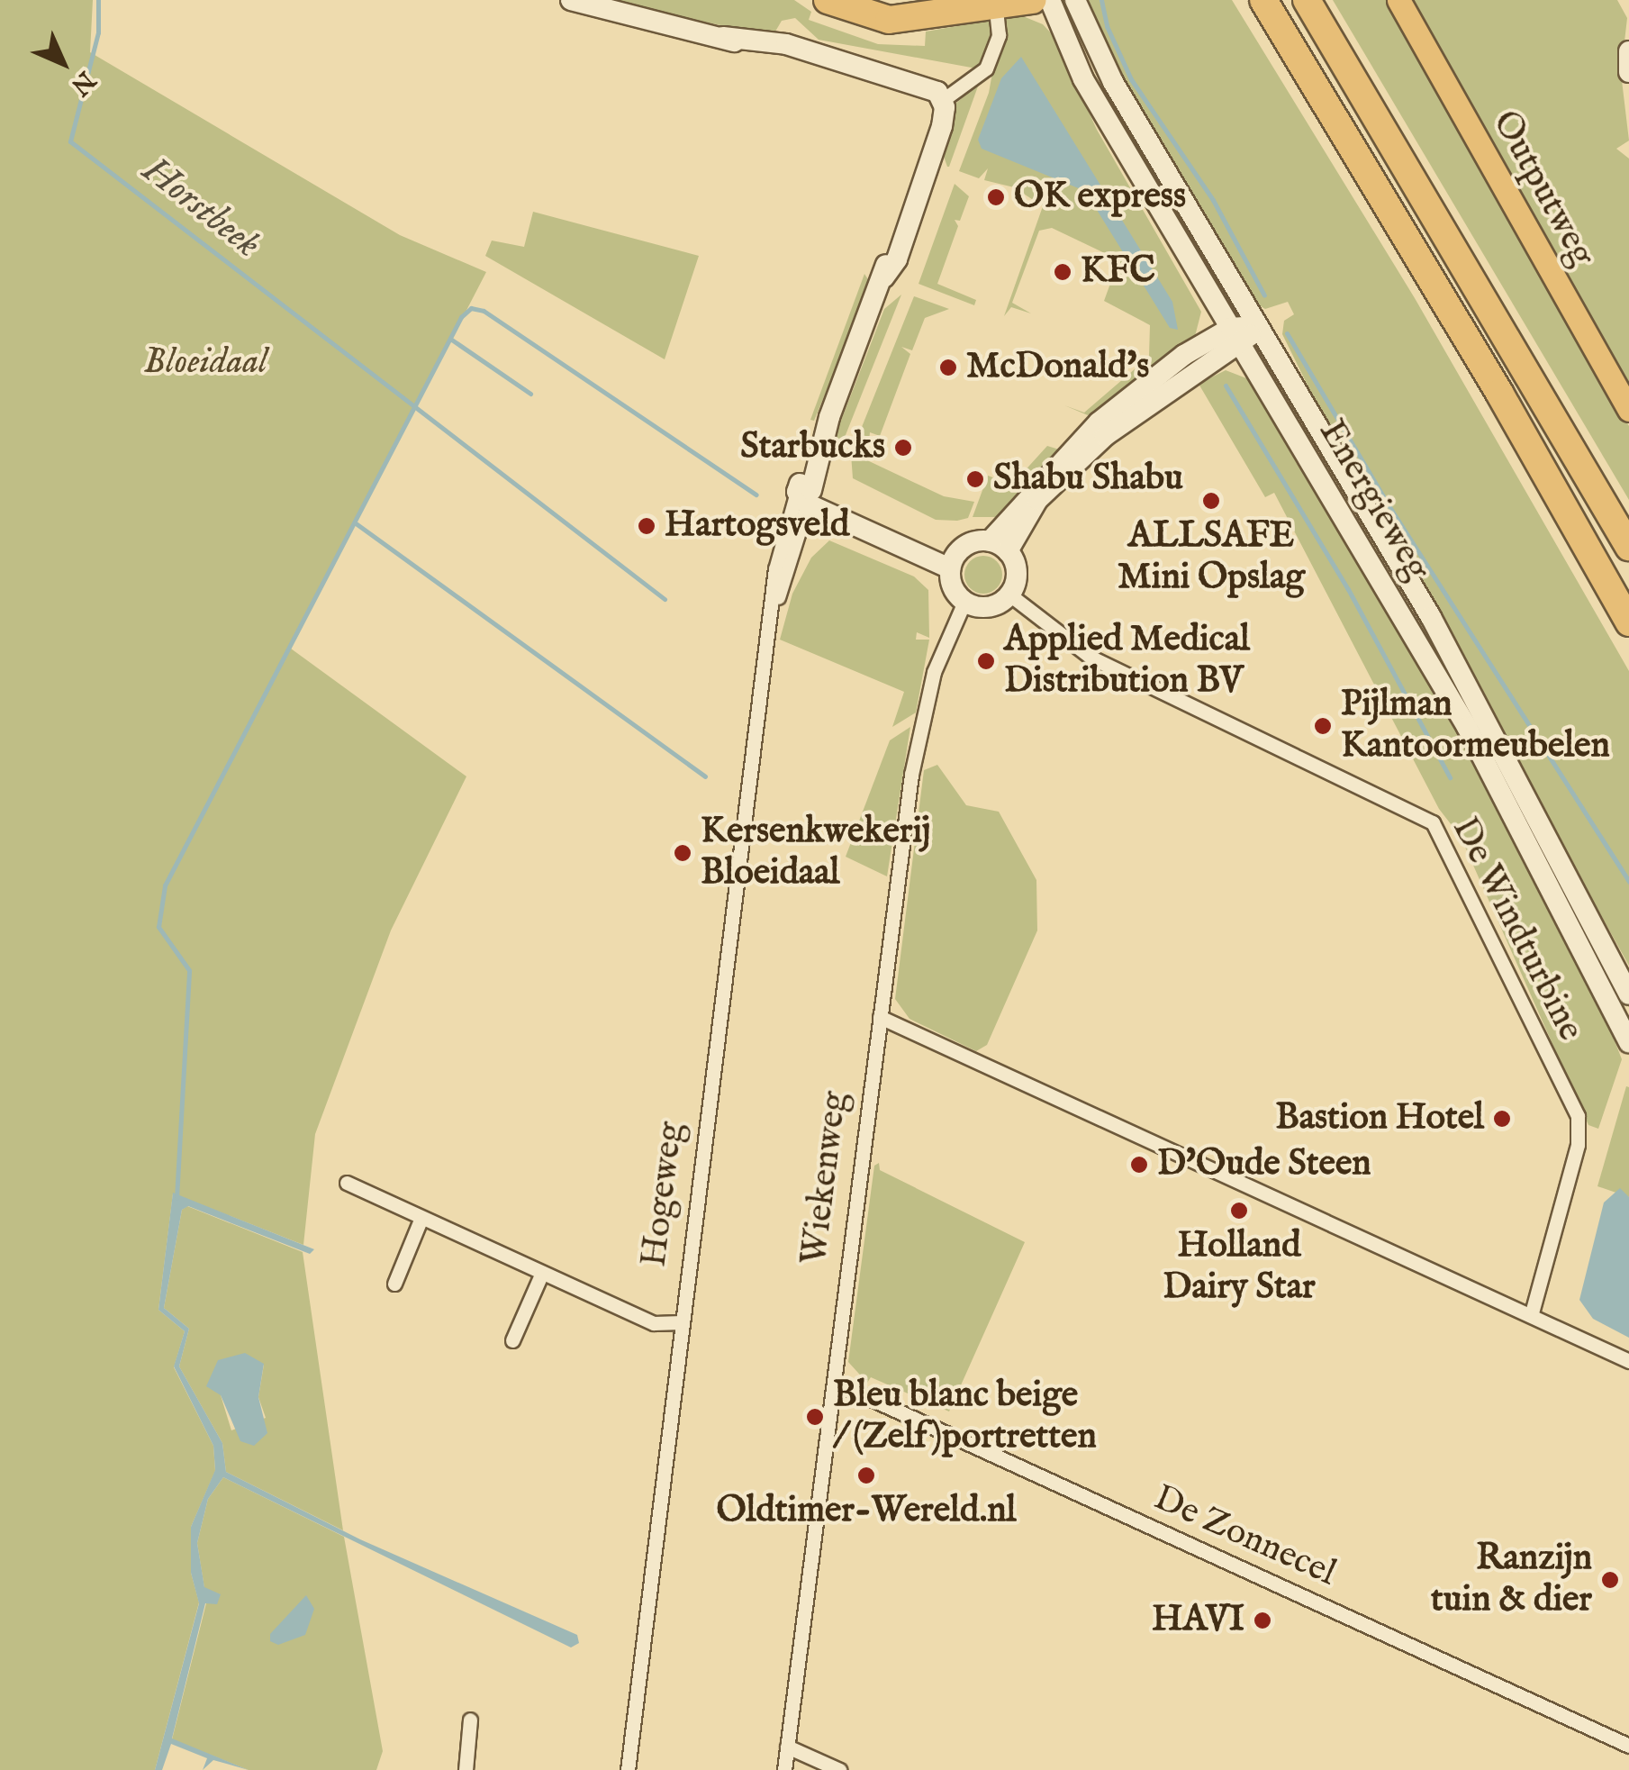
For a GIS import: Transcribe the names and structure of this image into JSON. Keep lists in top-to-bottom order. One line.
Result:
{"streets":{"main road":["Outputweg","Energieweg","Hogeweg"],"street":["De Windturbine","Wiekenweg","De Zonnecel"]},"crossings":[["De Windturbine","Wiekenweg"],["Wiekenweg","De Zonnecel"]],"water":["Horstbeek"],"parks":["Bloeidaal"],"places":["OK express","KFC","McDonald's","Starbucks","Shabu Shabu","ALLSAFE Mini Opslag","Hartogsveld","Applied Medical Distribution BV","Pijlman Kantoormeubelen","Kersenkwekerij Bloeidaal","Bastion Hotel","D'Oude Steen","Holland Dairy Star","Bleu blanc beige / (Zelf)portretten","Oldtimer-Wereld.nl","Ranzijn tuin & dier","HAVI"],"north":"bottom right"}
